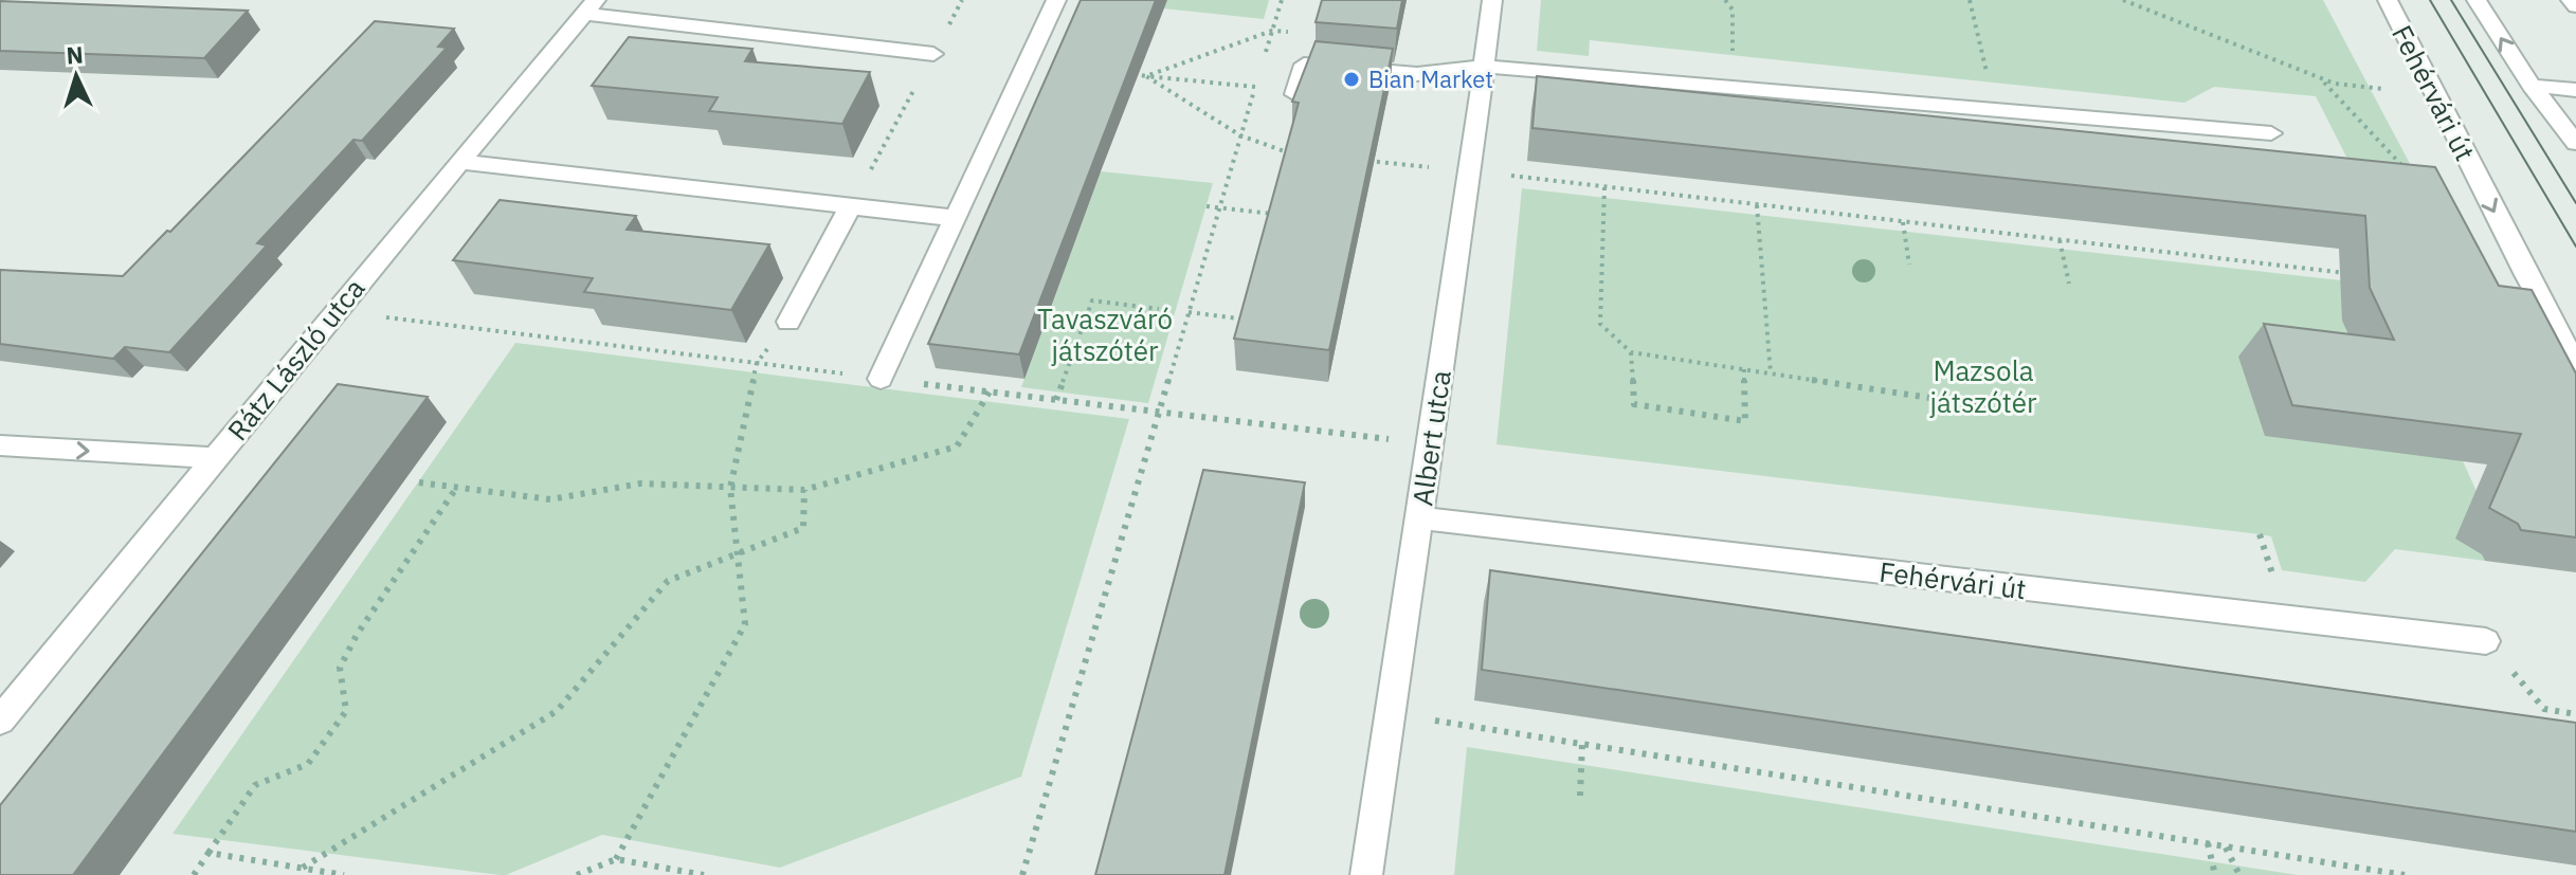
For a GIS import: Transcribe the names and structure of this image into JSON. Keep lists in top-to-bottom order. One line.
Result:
{"streets":{"street":["Fehérvári út","Rátz László utca","Albert utca"]},"crossings":[["Fehérvári út","Albert utca"]],"parks":["Tavaszváró játszótér","Mazsola játszótér"],"places":["Bian Market"],"north":"top"}
